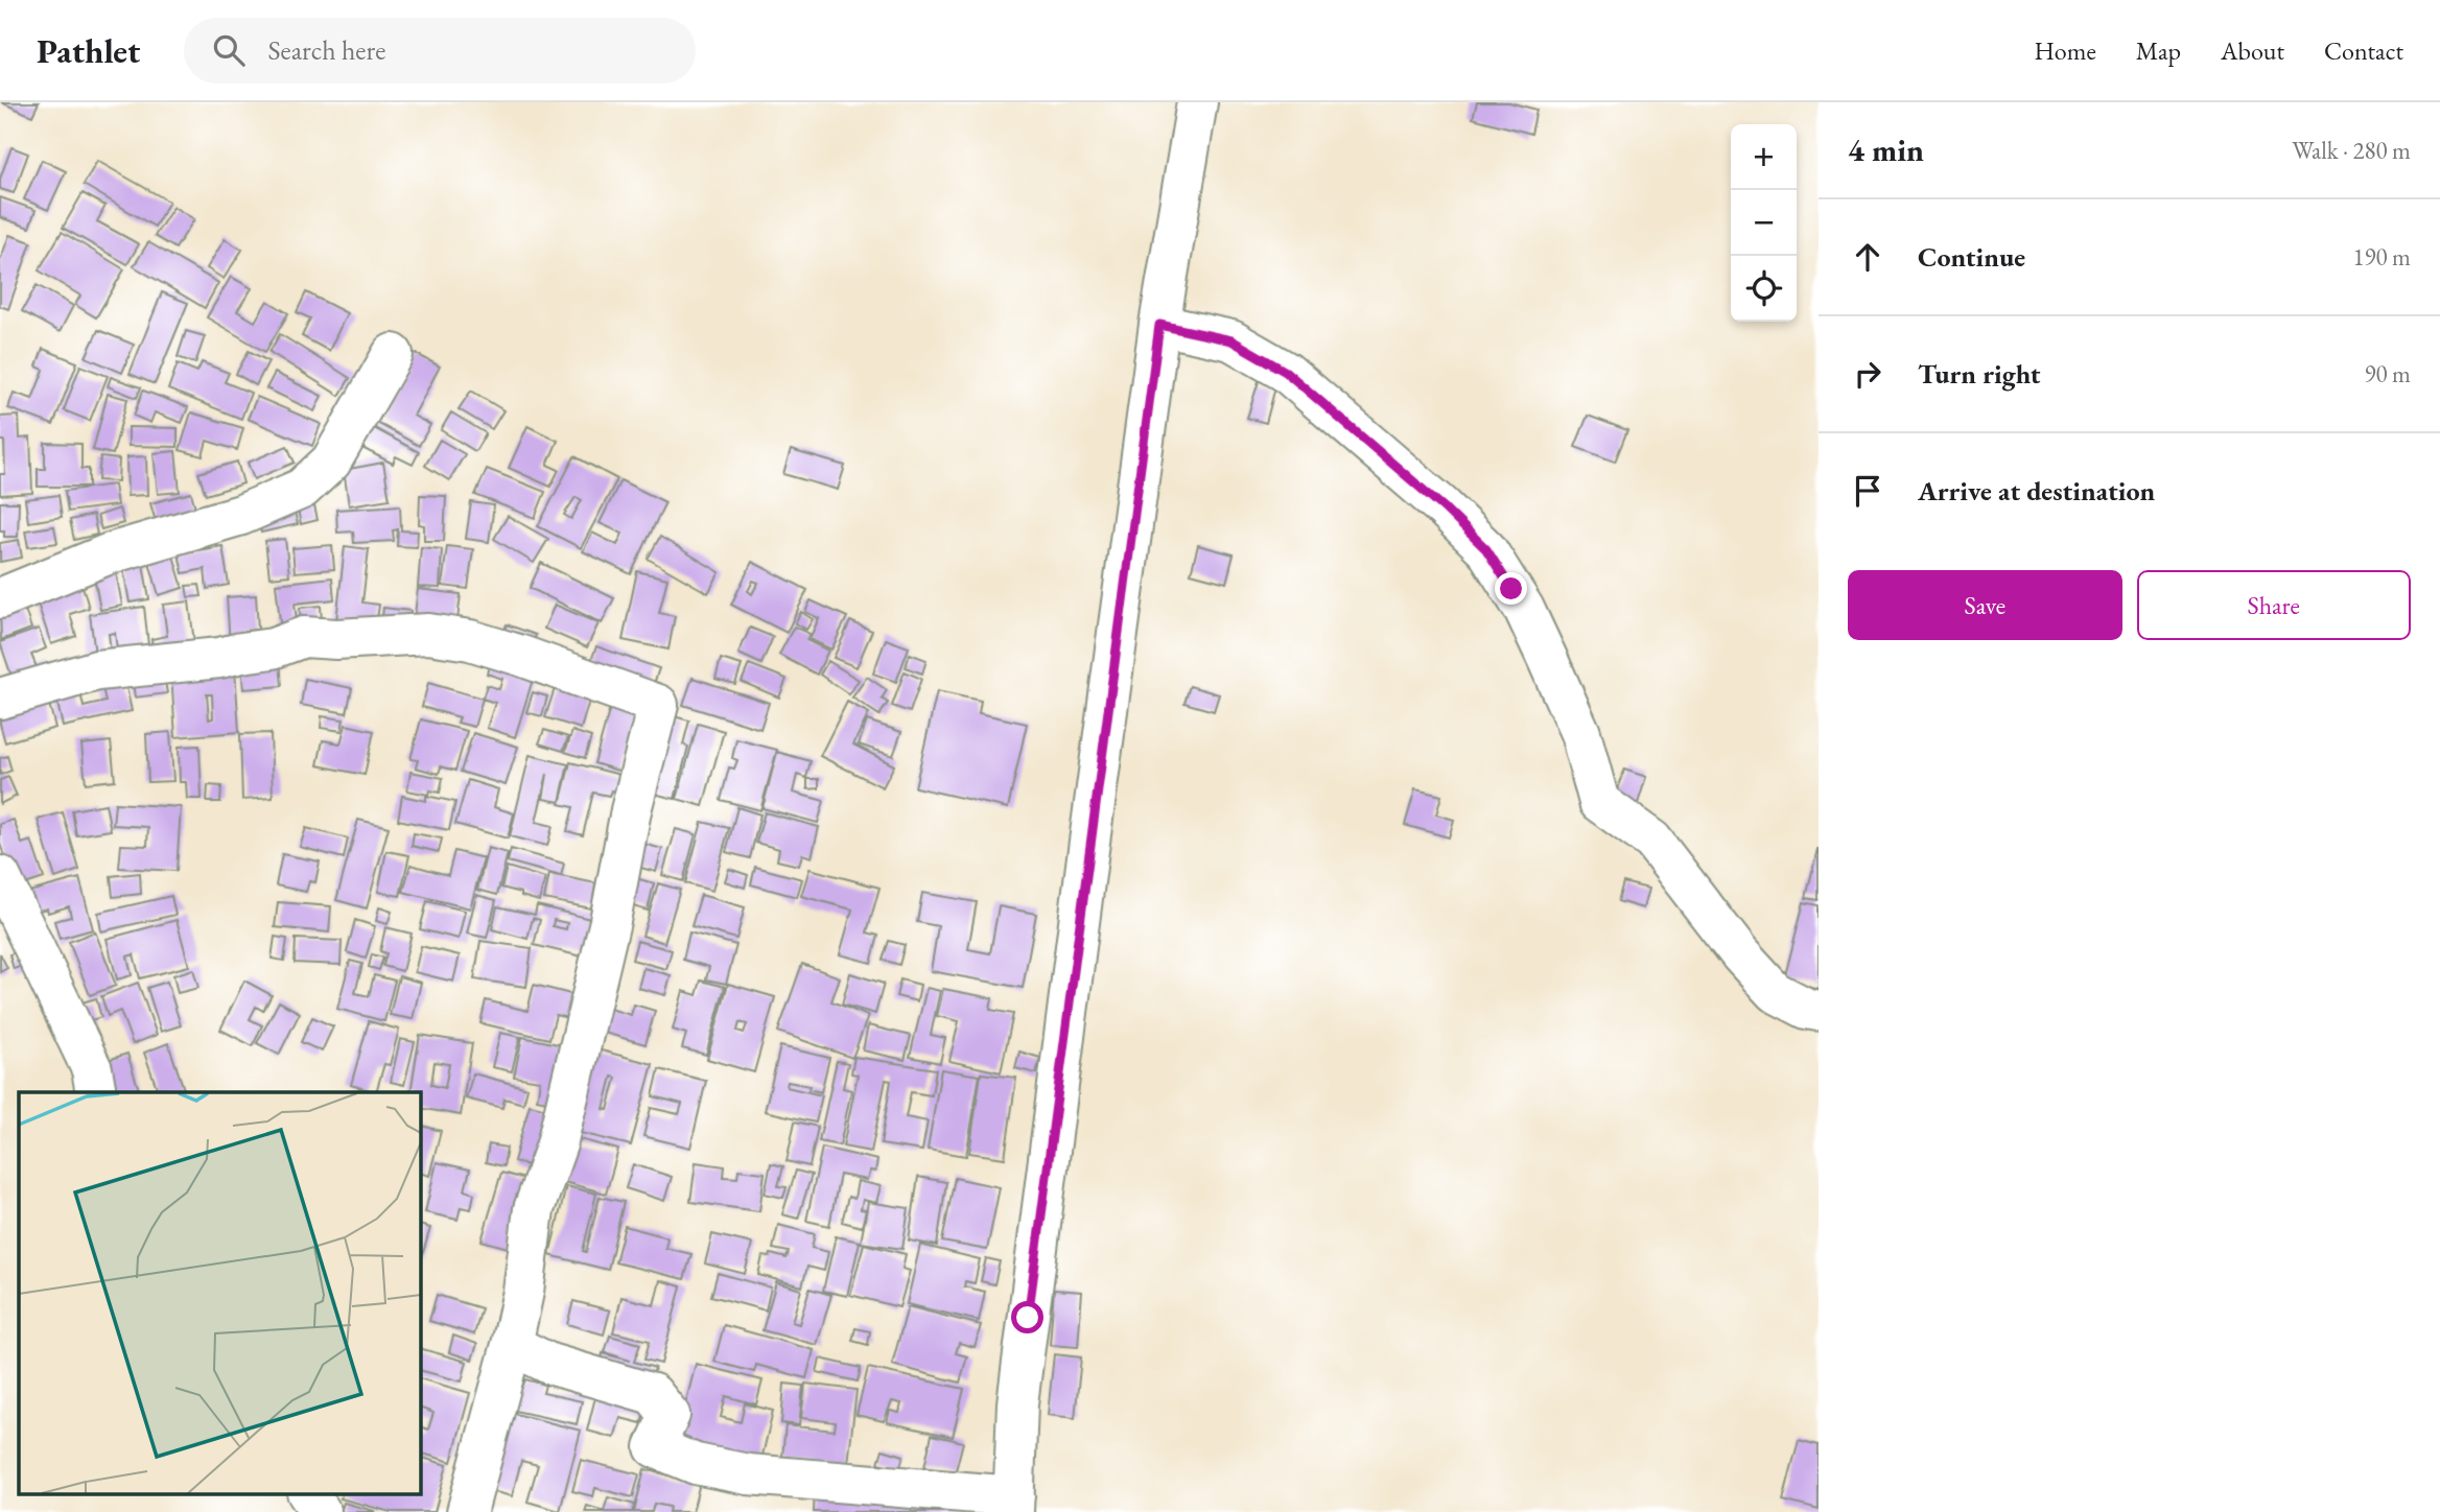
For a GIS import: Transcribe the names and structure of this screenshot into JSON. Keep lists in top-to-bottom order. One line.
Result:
{"page":{"header":"Pathlet","search":"Search here","nav":["Home","Map","About","Contact"],"heading":["4 min","Walk · 280 m"],"map_buttons":["+","−"],"list":[["Continue","190 m"],["Turn right","90 m"],"Arrive at destination"],"buttons":["Save","Share"]}}
